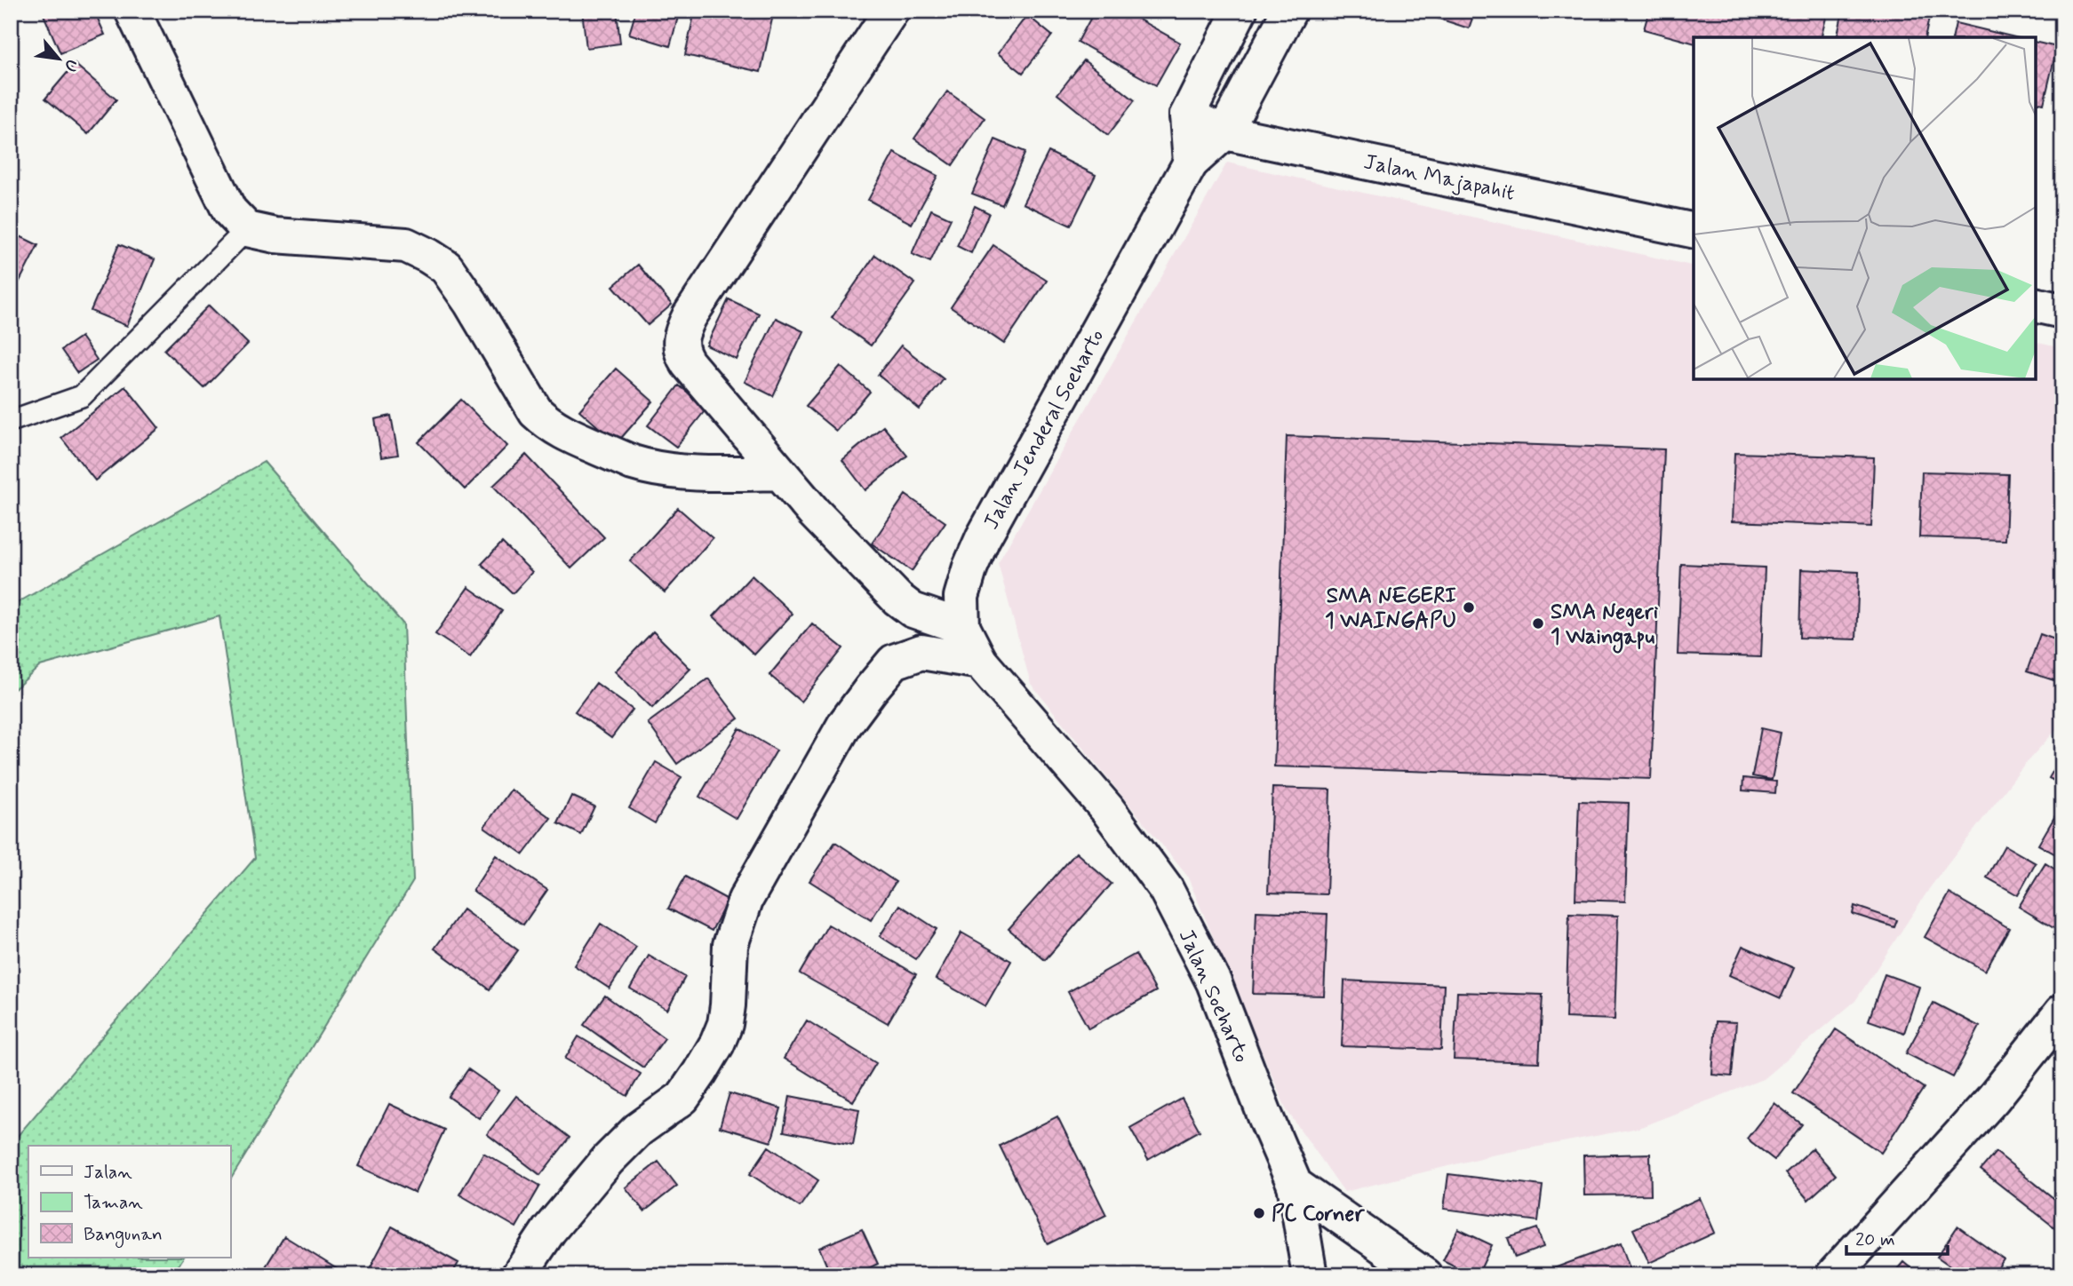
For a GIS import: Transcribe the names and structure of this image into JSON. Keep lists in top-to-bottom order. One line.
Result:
{"streets":{"street":["Jalan Majapahit","Jalan Jenderal Soeharto","Jalan Soeharto"]},"crossings":[["Jalan Majapahit","Jalan Jenderal Soeharto"],["Jalan Jenderal Soeharto","Jalan Soeharto"]],"places":["SMA NEGERI 1 WAINGAPU","SMA Negeri 1 Waingapu","PC Corner"],"legend":["Jalan","Taman","Bangunan"],"scale_bar":"20 m","north":"bottom right"}
